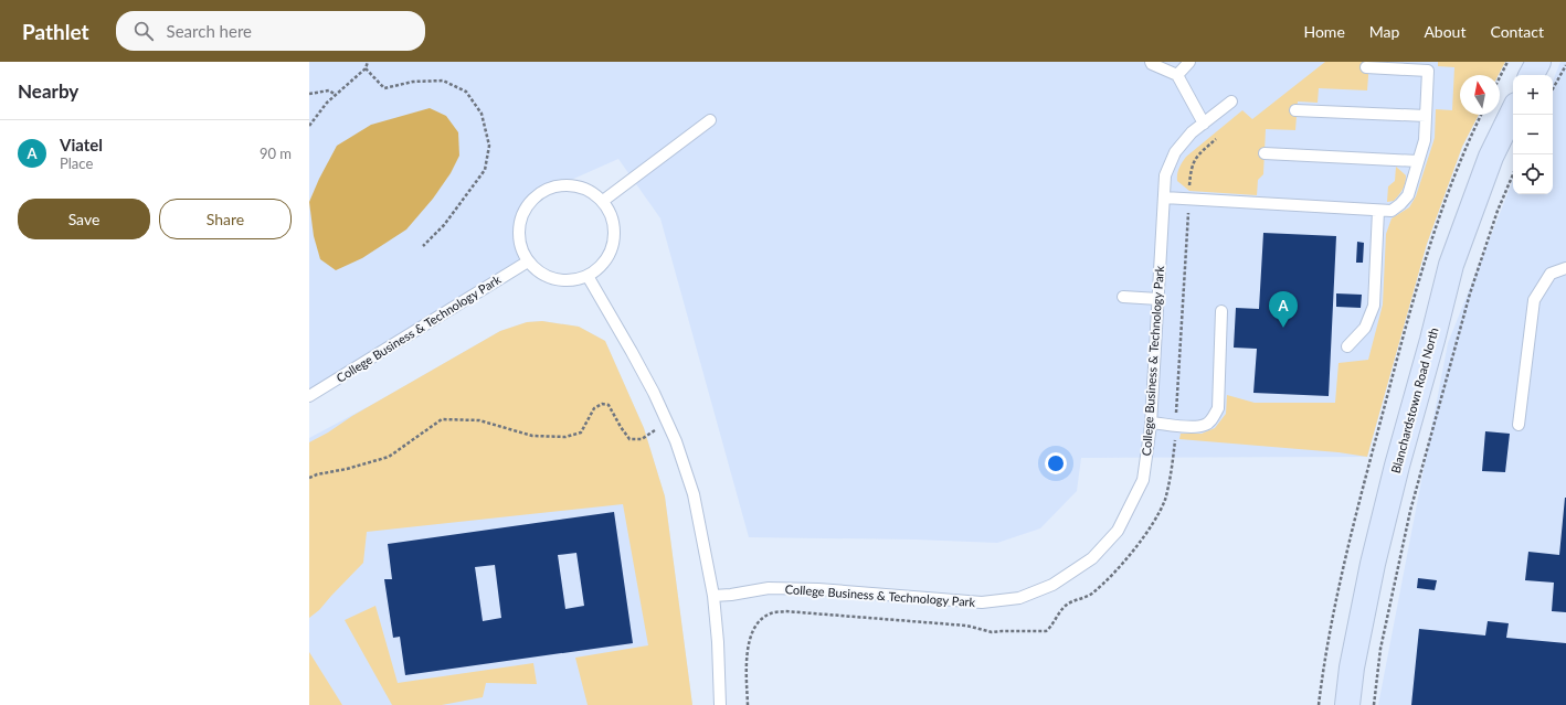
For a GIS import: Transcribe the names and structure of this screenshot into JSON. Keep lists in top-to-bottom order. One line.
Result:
{"streets":{"main road":["Blanchardstown Road North"],"lane":["College Business & Technology Park"]},"north":"top","page":{"header":"Pathlet","search":"Search here","nav":["Home","Map","About","Contact"],"heading":"Nearby","map_buttons":["+","−"],"list":[{"mark":"A","name":"Viatel","note":"Place","value":"90 m"}],"buttons":["Save","Share"],"pins":"A"}}
